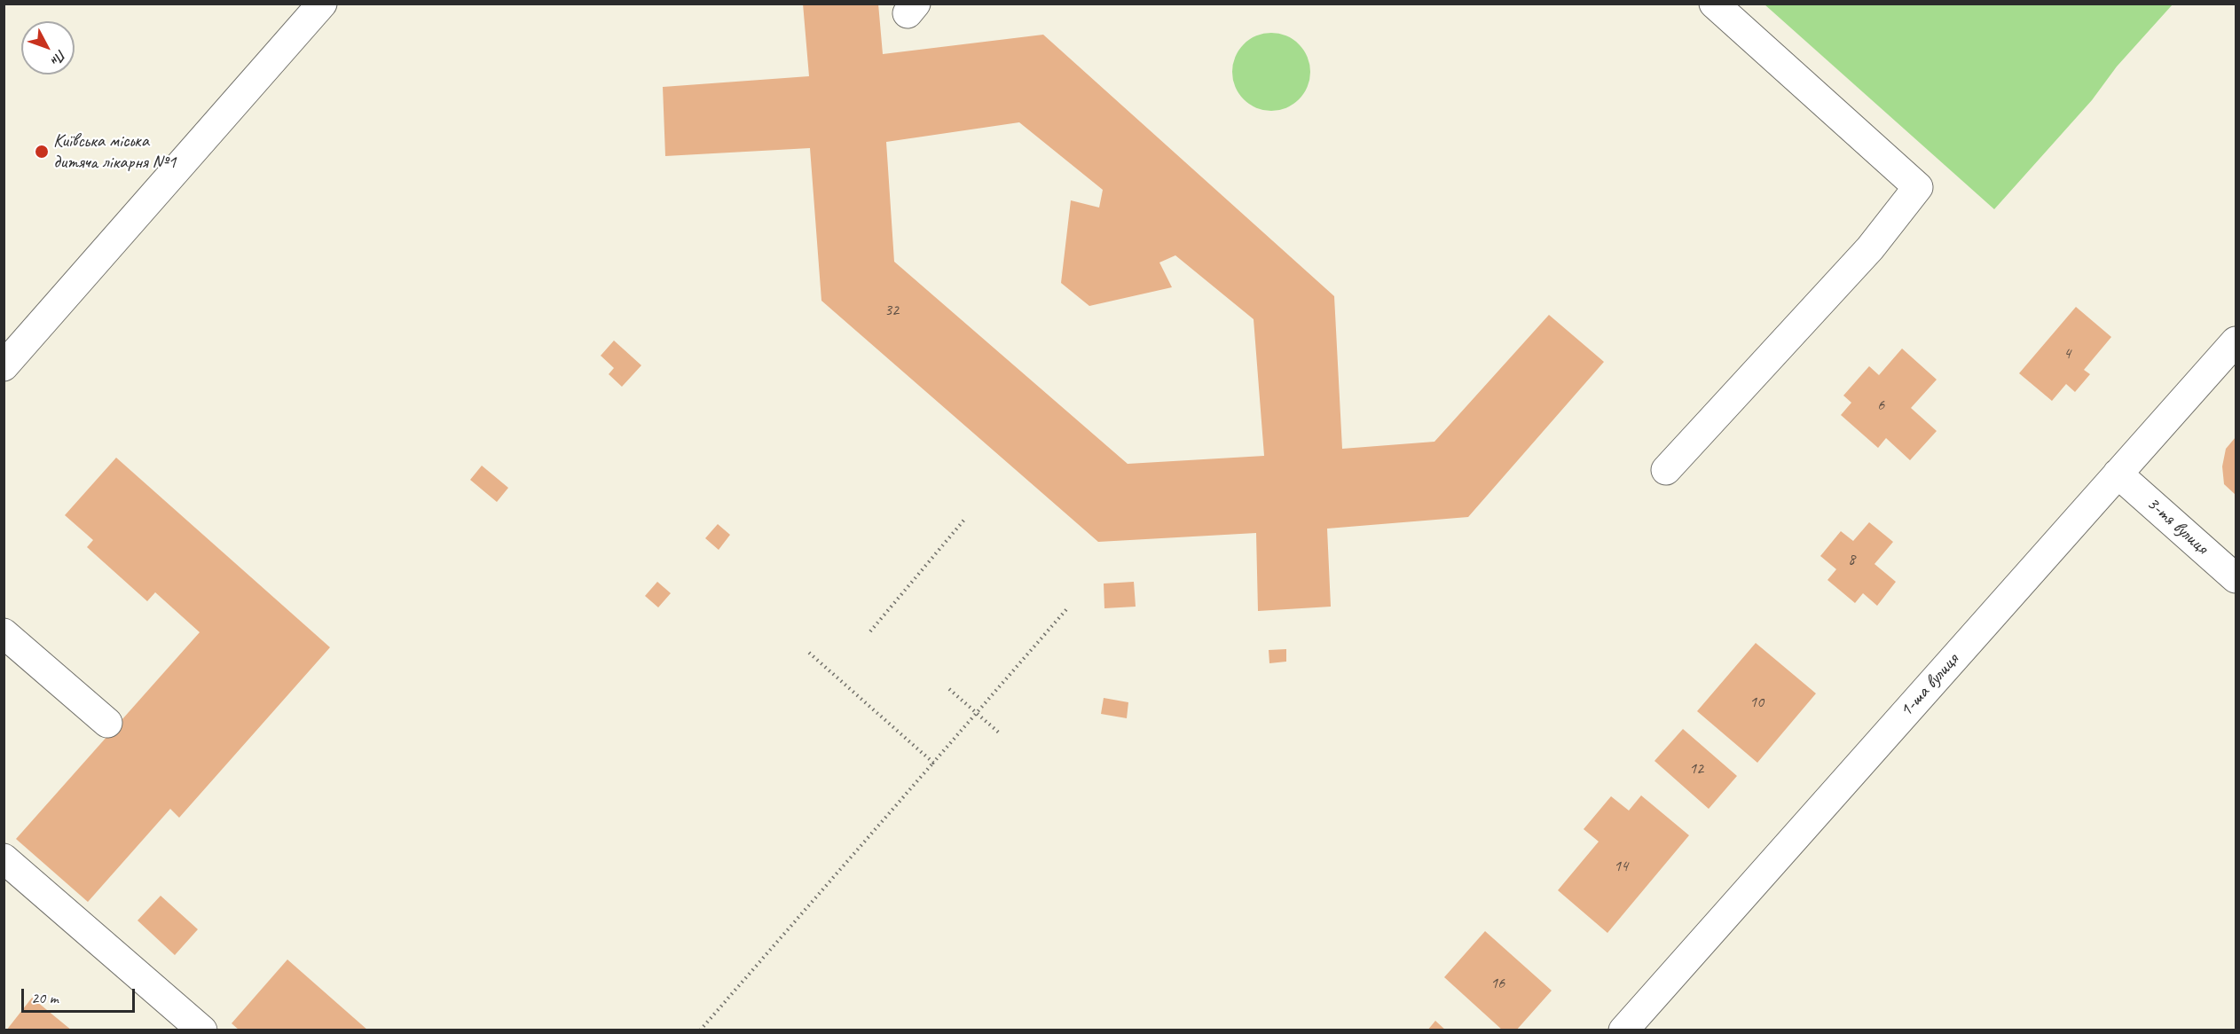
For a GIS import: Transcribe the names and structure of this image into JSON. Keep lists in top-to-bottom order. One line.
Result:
{"streets":{"street":["3-тя вулиця","1-ша вулиця"]},"crossings":[["3-тя вулиця","1-ша вулиця"]],"places":["Київська міська дитяча лікарня №1"],"house_numbers":["32","4","6","8","10","12","14","16"],"scale_bar":"20 m","north":"bottom right"}
